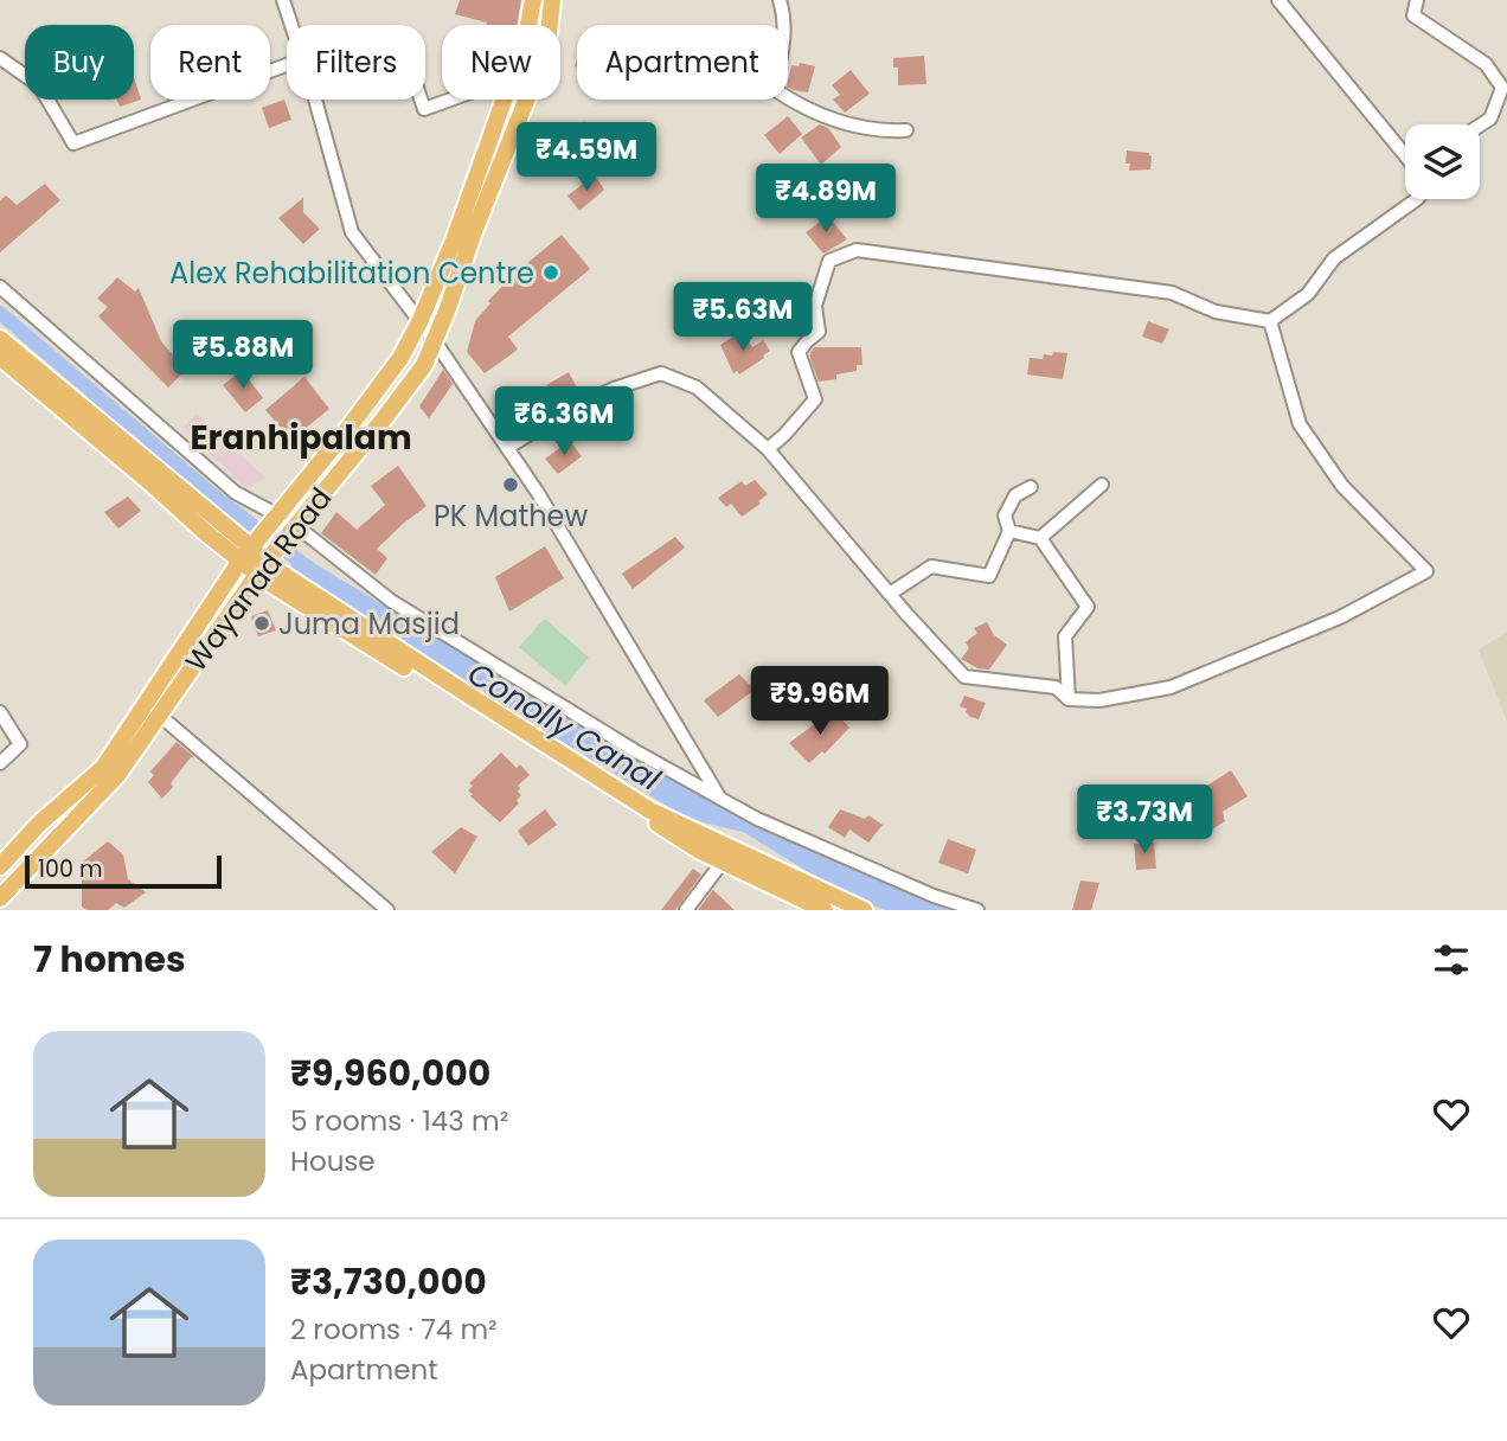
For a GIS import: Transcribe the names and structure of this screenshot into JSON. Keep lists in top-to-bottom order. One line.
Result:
{"streets":{"main road":["Wayanad Road"]},"districts":["Eranhipalam"],"water":["Conolly Canal"],"places":["Alex Rehabilitation Centre","PK Mathew","Juma Masjid"],"scale_bar":"100 m","page":{"chip":["Buy","Rent","Filters","New","Apartment"],"price":["₹4.59M","₹4.89M","₹5.63M","₹5.88M","₹6.36M","₹9.96M","₹3.73M"],"scale":"100 m","heading":"7 homes","list":[{"name":"₹9,960,000","note":"5 rooms · 143 m² · House"},{"name":"₹3,730,000","note":"2 rooms · 74 m² · Apartment"}]}}
